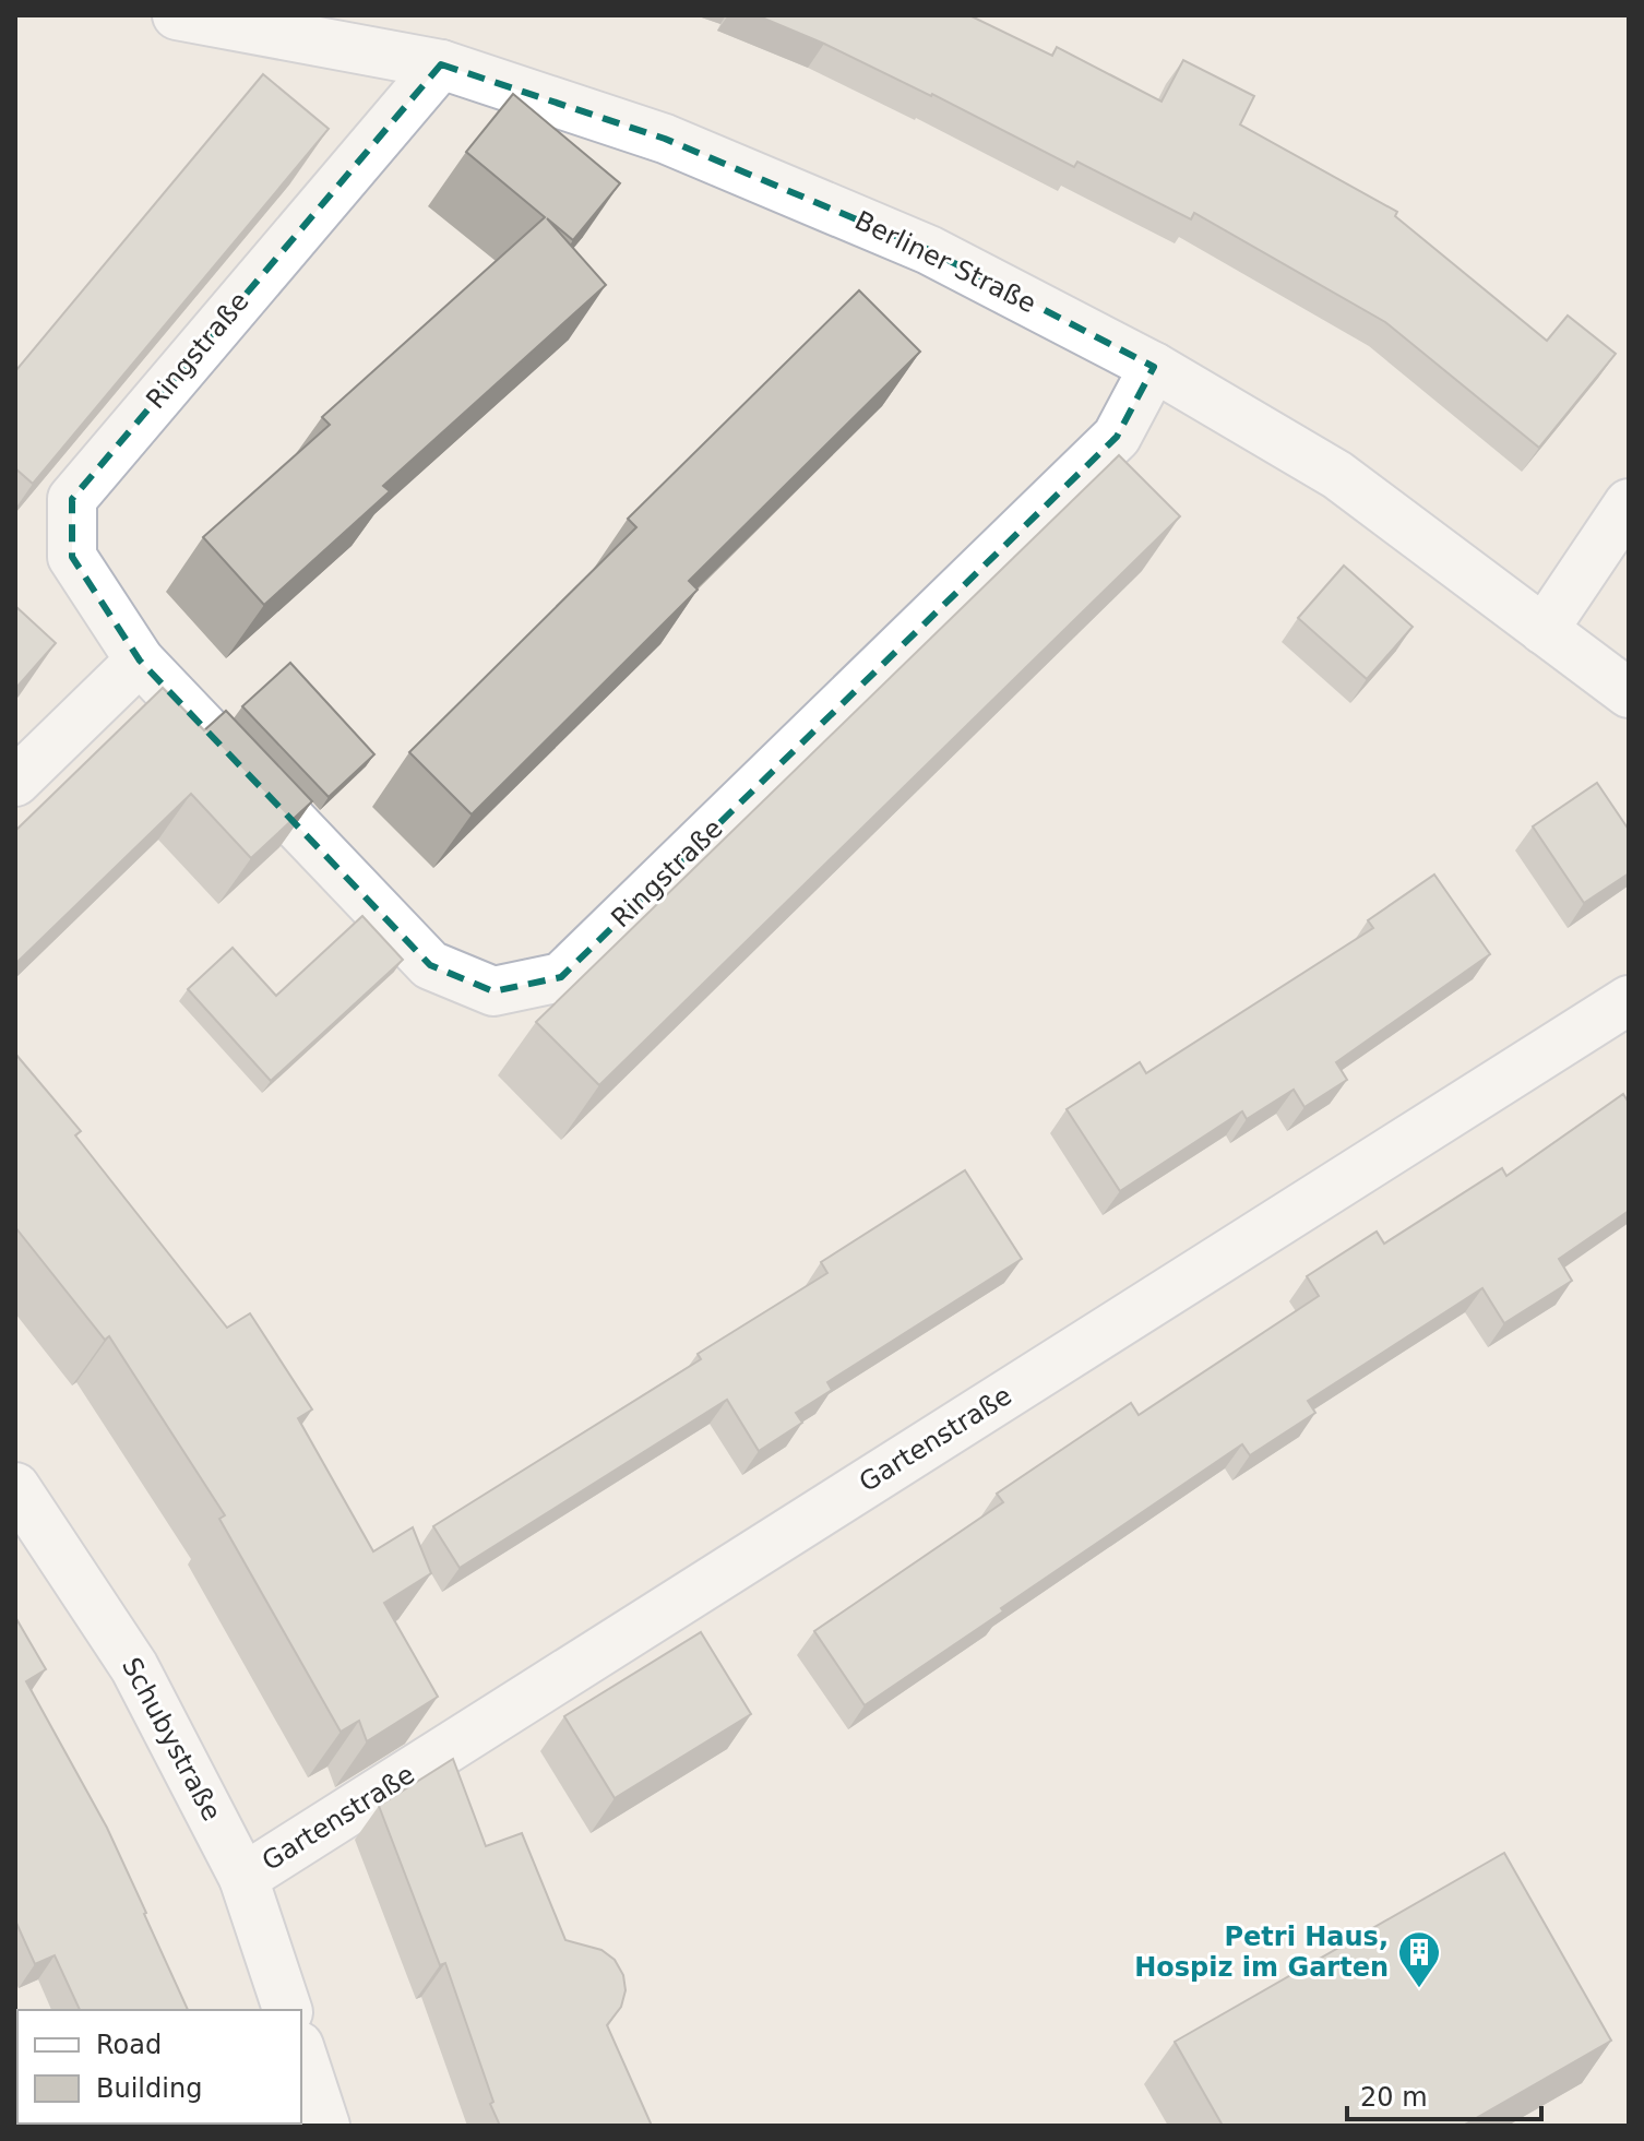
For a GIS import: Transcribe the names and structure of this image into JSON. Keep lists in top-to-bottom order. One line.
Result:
{"streets":{"street":["Berliner Straße","Ringstraße","Gartenstraße","Schubystraße"]},"crossings":[["Berliner Straße","Ringstraße"],["Gartenstraße","Schubystraße"]],"places":{"building":["Petri Haus, Hospiz im Garten"]},"legend":["Road","Building"],"scale_bar":"20 m"}
